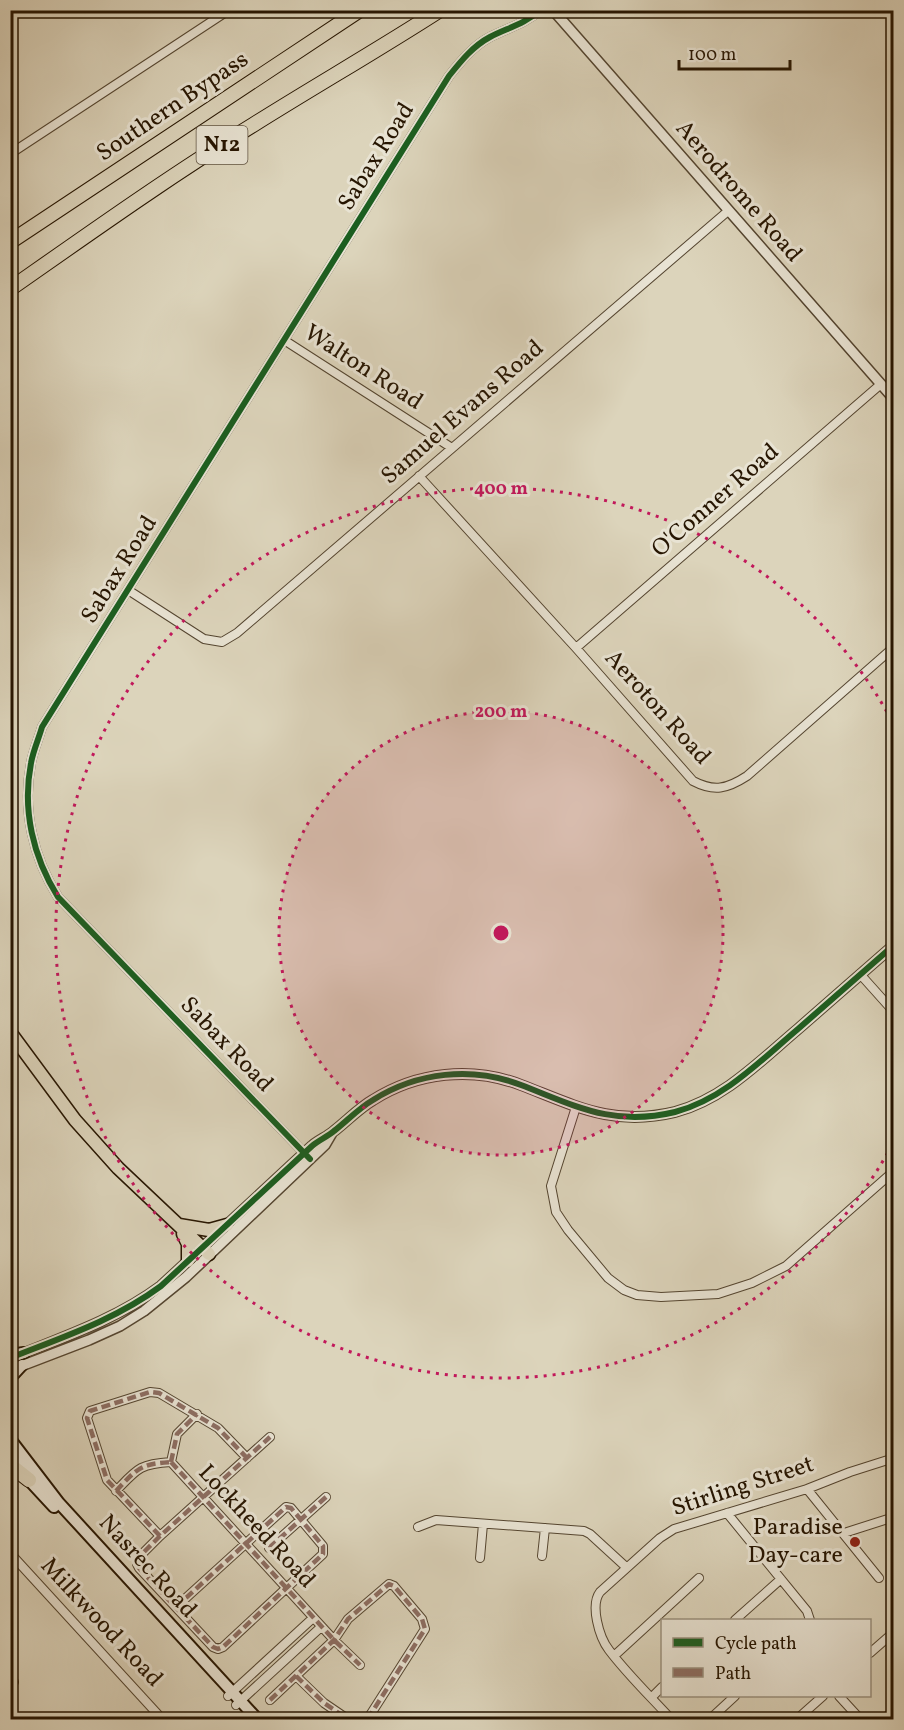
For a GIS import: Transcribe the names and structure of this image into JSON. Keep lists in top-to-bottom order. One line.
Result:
{"streets":{"highway":["Southern Bypass","N12"],"main road":["Nasrec Road"],"street":["Sabax Road","Aerodrome Road","Walton Road","Samuel Evans Road","O'Conner Road","Aeroton Road","Stirling Street","Lockheed Road","Milkwood Road"]},"crossings":[["Sabax Road","Walton Road"],["Sabax Road","Samuel Evans Road"],["Aerodrome Road","Samuel Evans Road"],["Aerodrome Road","O'Conner Road"],["Walton Road","Samuel Evans Road"],["Samuel Evans Road","Aeroton Road"],["O'Conner Road","Aeroton Road"]],"places":["Paradise Day-care"],"legend":["Cycle path","Path"],"scale_bar":"100 m","rings":["400 m","200 m"]}
